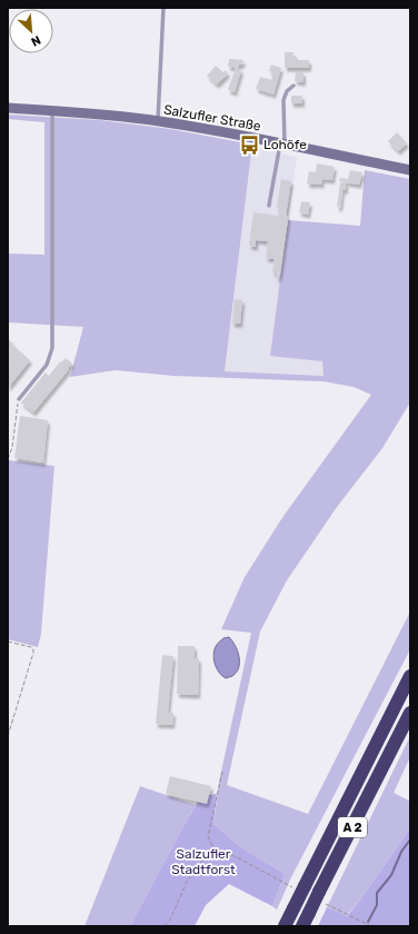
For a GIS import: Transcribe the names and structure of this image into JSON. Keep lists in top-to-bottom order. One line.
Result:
{"streets":{"highway":["A 2"],"main road":["Salzufler Straße"]},"parks":["Salzufler Stadtforst"],"places":{"bus stop":["Lohöfe"]},"north":"bottom right"}
